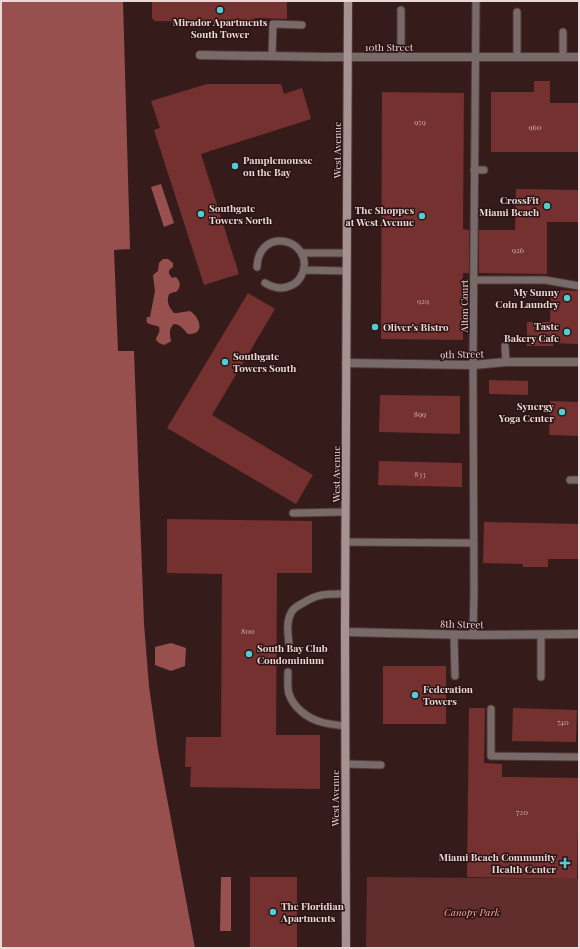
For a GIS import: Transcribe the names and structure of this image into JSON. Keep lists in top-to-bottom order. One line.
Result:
{"streets":{"street":["10th Street","West Avenue","9th Street","8th Street"],"lane":["Alton Court"]},"crossings":[["10th Street","West Avenue"],["10th Street","Alton Court"],["West Avenue","9th Street"],["West Avenue","8th Street"],["Alton Court","9th Street"],["Alton Court","8th Street"]],"parks":["Canopy Park"],"places":{"other":["Mirador Apartments South Tower","Pamplemousse on the Bay","CrossFit Miami Beach","Southgate Towers North","The Shoppes at West Avenue","My Sunny Coin Laundry","Oliver's Bistro","Taste Bakery Cafe","Southgate Towers South","Synergy Yoga Center","South Bay Club Condominium","Federation Towers","The Floridian Apartments"],"health":["Miami Beach Community Health Center"]},"house_numbers":["959","960","926","929","899","833","800","740","720"]}
